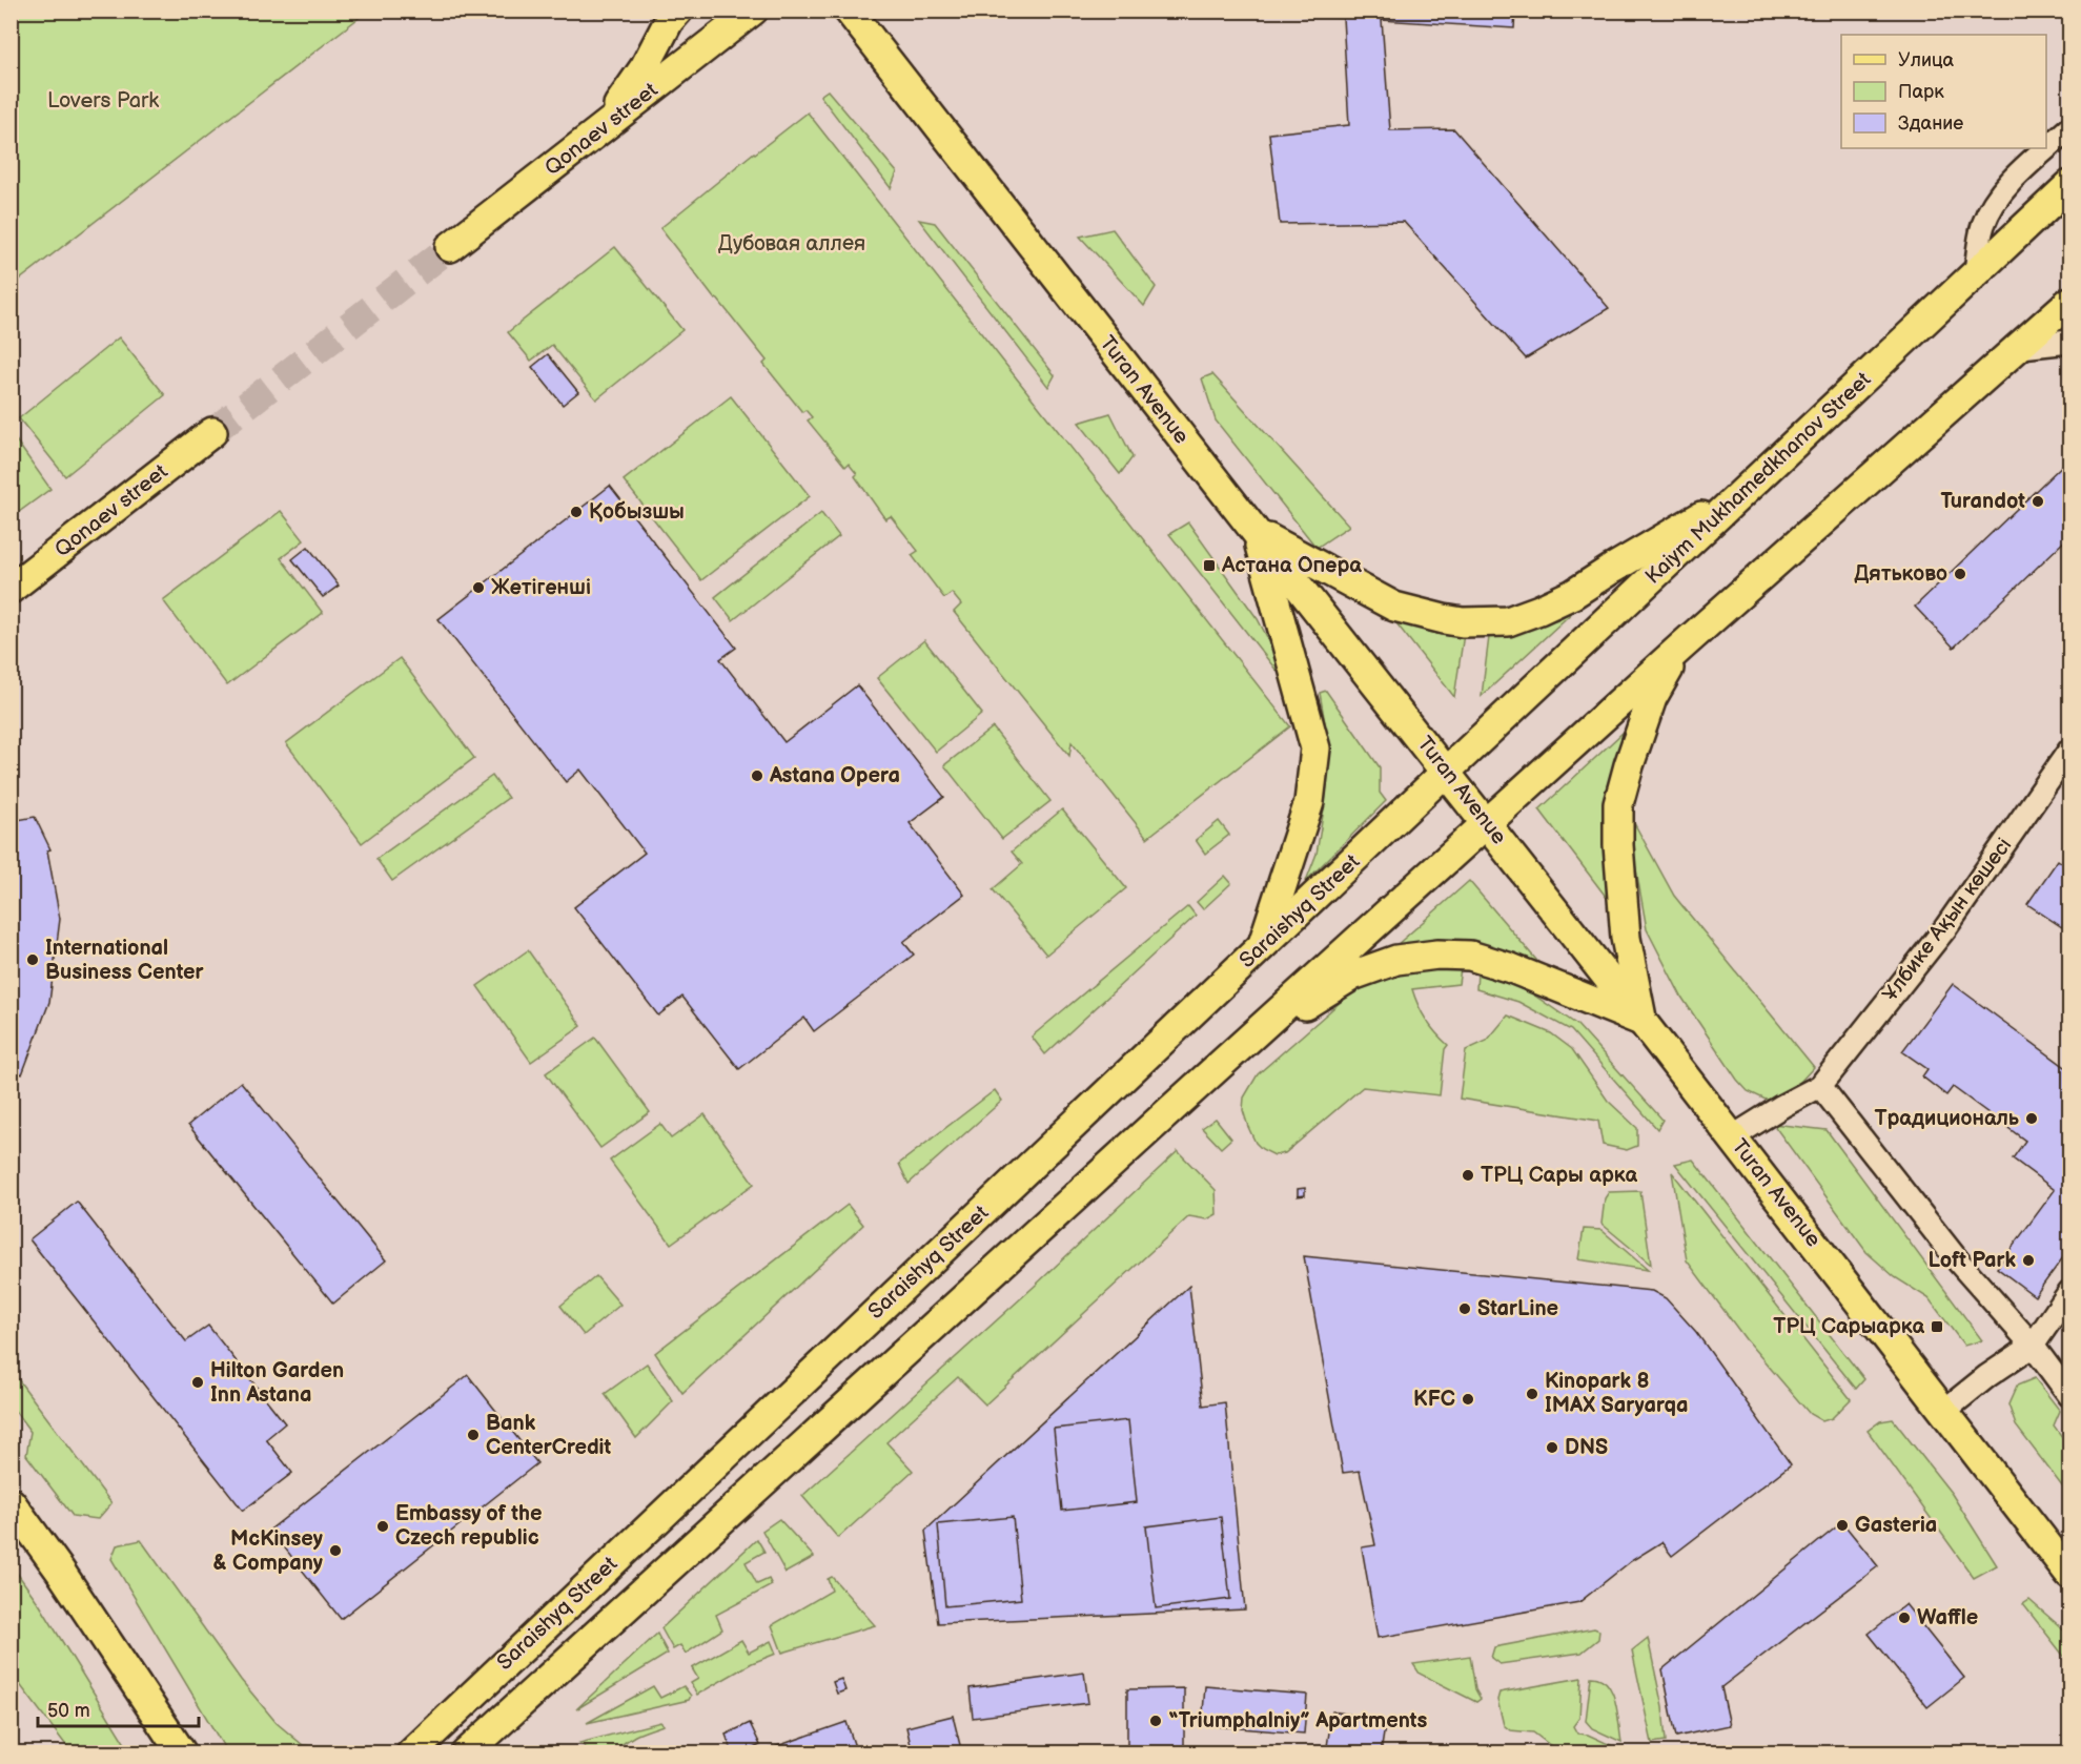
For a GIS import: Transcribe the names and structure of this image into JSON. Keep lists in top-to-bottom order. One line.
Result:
{"streets":{"main road":["Qonaev street","Turan Avenue","Kaiym Mukhamedkhanov Street","Saraishyq Street"],"street":["Ұлбике Ақын көшесі"]},"crossings":[["Turan Avenue","Kaiym Mukhamedkhanov Street"],["Turan Avenue","Saraishyq Street"],["Kaiym Mukhamedkhanov Street","Saraishyq Street"]],"parks":["Lovers Park","Дубовая аллея"],"places":{"other":["Turandot","Қобызшы","Дятьково","Жетігенші","Astana Opera","International Business Center","Традициональ","ТРЦ Сары арка","Loft Park","StarLine","Hilton Garden Inn Astana","Kinopark 8 IMAX Saryarqa","KFC","Bank CenterCredit","DNS","Gasteria","Embassy of the Czech republic","McKinsey & Company","Waffle","“Triumphalniy” Apartments"],"transit":["Астана Опера","ТРЦ Сарыарка"]},"legend":["Улица","Парк","Здание"],"scale_bar":"50 m"}
